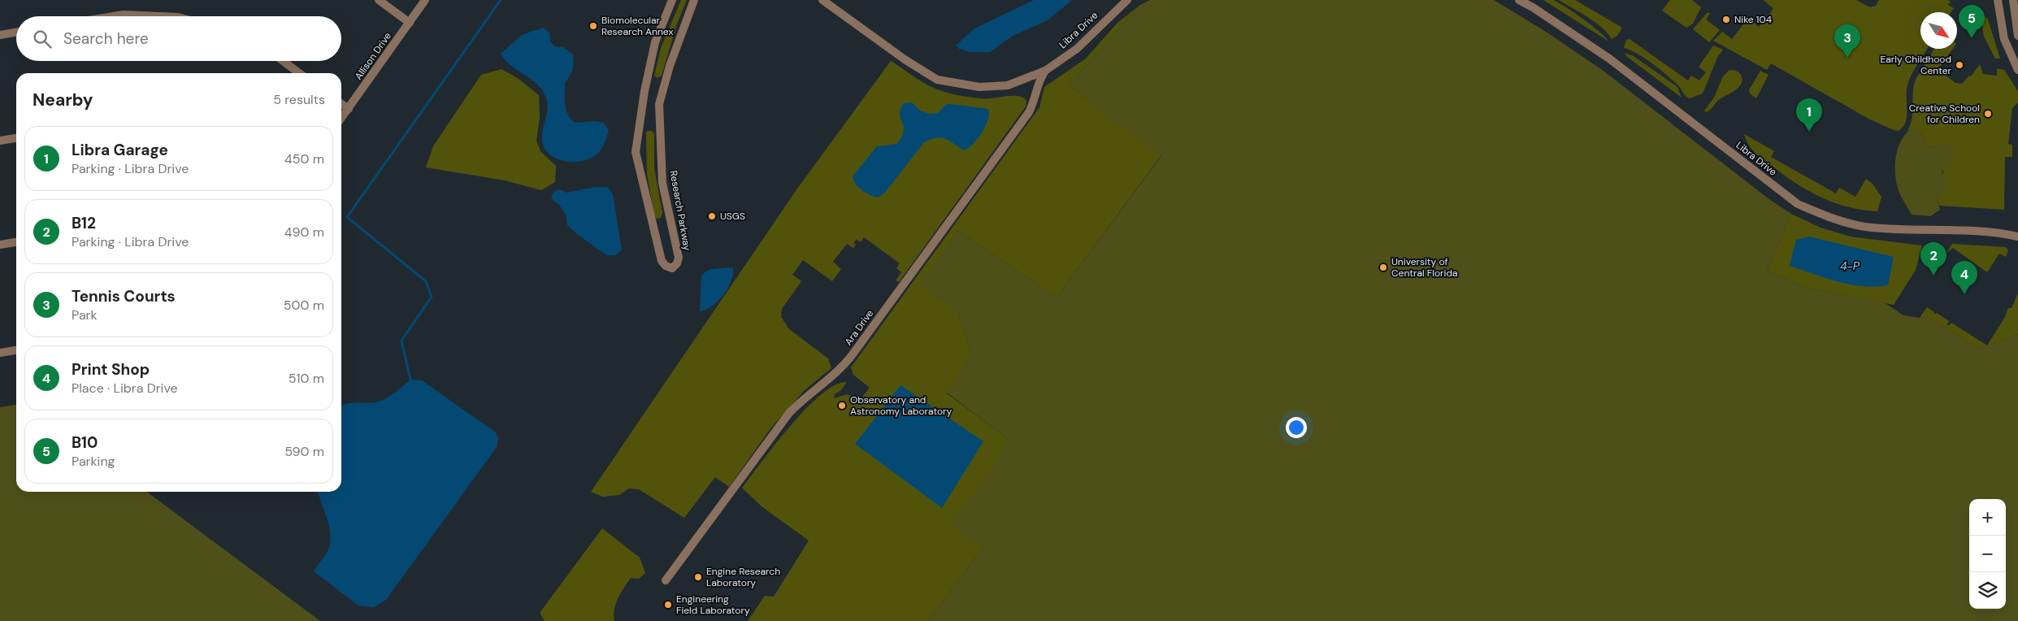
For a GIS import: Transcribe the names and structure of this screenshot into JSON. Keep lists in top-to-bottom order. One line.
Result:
{"streets":{"street":["Libra Drive","Allison Drive","Research Parkway","Ara Drive"]},"crossings":[["Libra Drive","Ara Drive"]],"water":["4-P"],"places":["Nike 104","Biomolecular Research Annex","Early Childhood Center","Creative School for Children","USGS","University of Central Florida","Observatory and Astronomy Laboratory","Engine Research Laboratory","Engineering Field Laboratory"],"north":"bottom right","page":{"pins":["5","3","1","2","4"],"search":"Search here","heading":["Nearby","5 results"],"list":[{"mark":"1","name":"Libra Garage","note":"Parking · Libra Drive","value":"450 m"},{"mark":"2","name":"B12","note":"Parking · Libra Drive","value":"490 m"},{"mark":"3","name":"Tennis Courts","note":"Park","value":"500 m"},{"mark":"4","name":"Print Shop","note":"Place · Libra Drive","value":"510 m"},{"mark":"5","name":"B10","note":"Parking","value":"590 m"}],"map_buttons":["+","−"]}}
